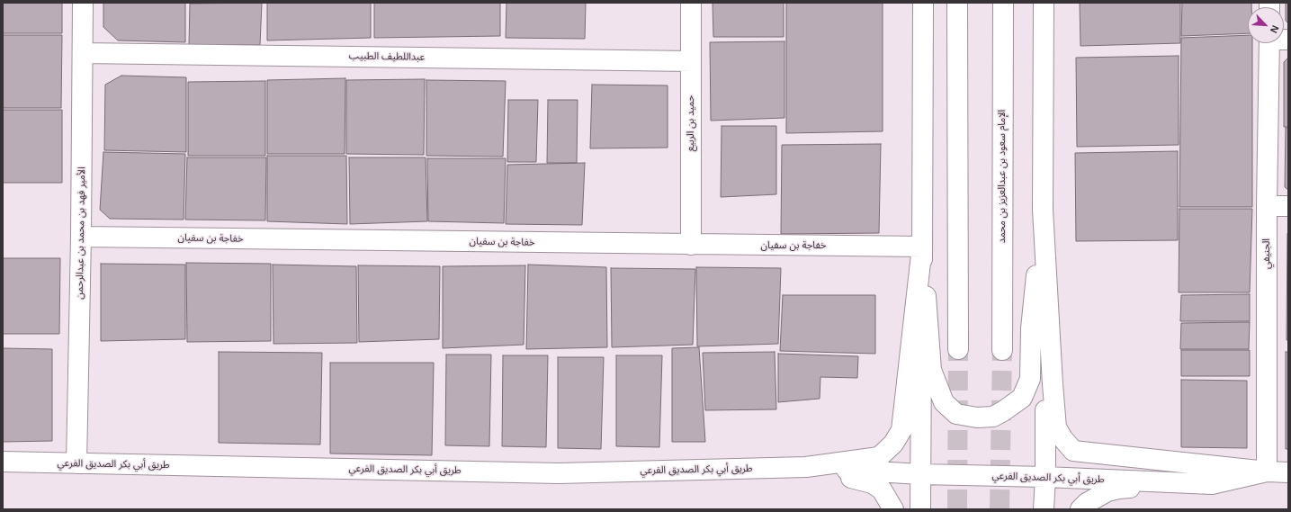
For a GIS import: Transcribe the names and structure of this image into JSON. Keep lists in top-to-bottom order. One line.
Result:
{"streets":{"street":["عبداللطيف الطبيب","حميد بن الربيع","الإمام سعود بن عبدالعزيز بن محمد","الأمير فهد بن محمد بن عبدالرحمن","خفاجة بن سفيان","الجنيفي","طريق أبي بكر الصديق الفرعي"]},"crossings":[["عبداللطيف الطبيب","حميد بن الربيع"],["عبداللطيف الطبيب","الأمير فهد بن محمد بن عبدالرحمن"],["حميد بن الربيع","خفاجة بن سفيان"],["الأمير فهد بن محمد بن عبدالرحمن","خفاجة بن سفيان"],["الأمير فهد بن محمد بن عبدالرحمن","طريق أبي بكر الصديق الفرعي"],["خفاجة بن سفيان","طريق أبي بكر الصديق الفرعي"],["الجنيفي","طريق أبي بكر الصديق الفرعي"]],"north":"bottom right"}
